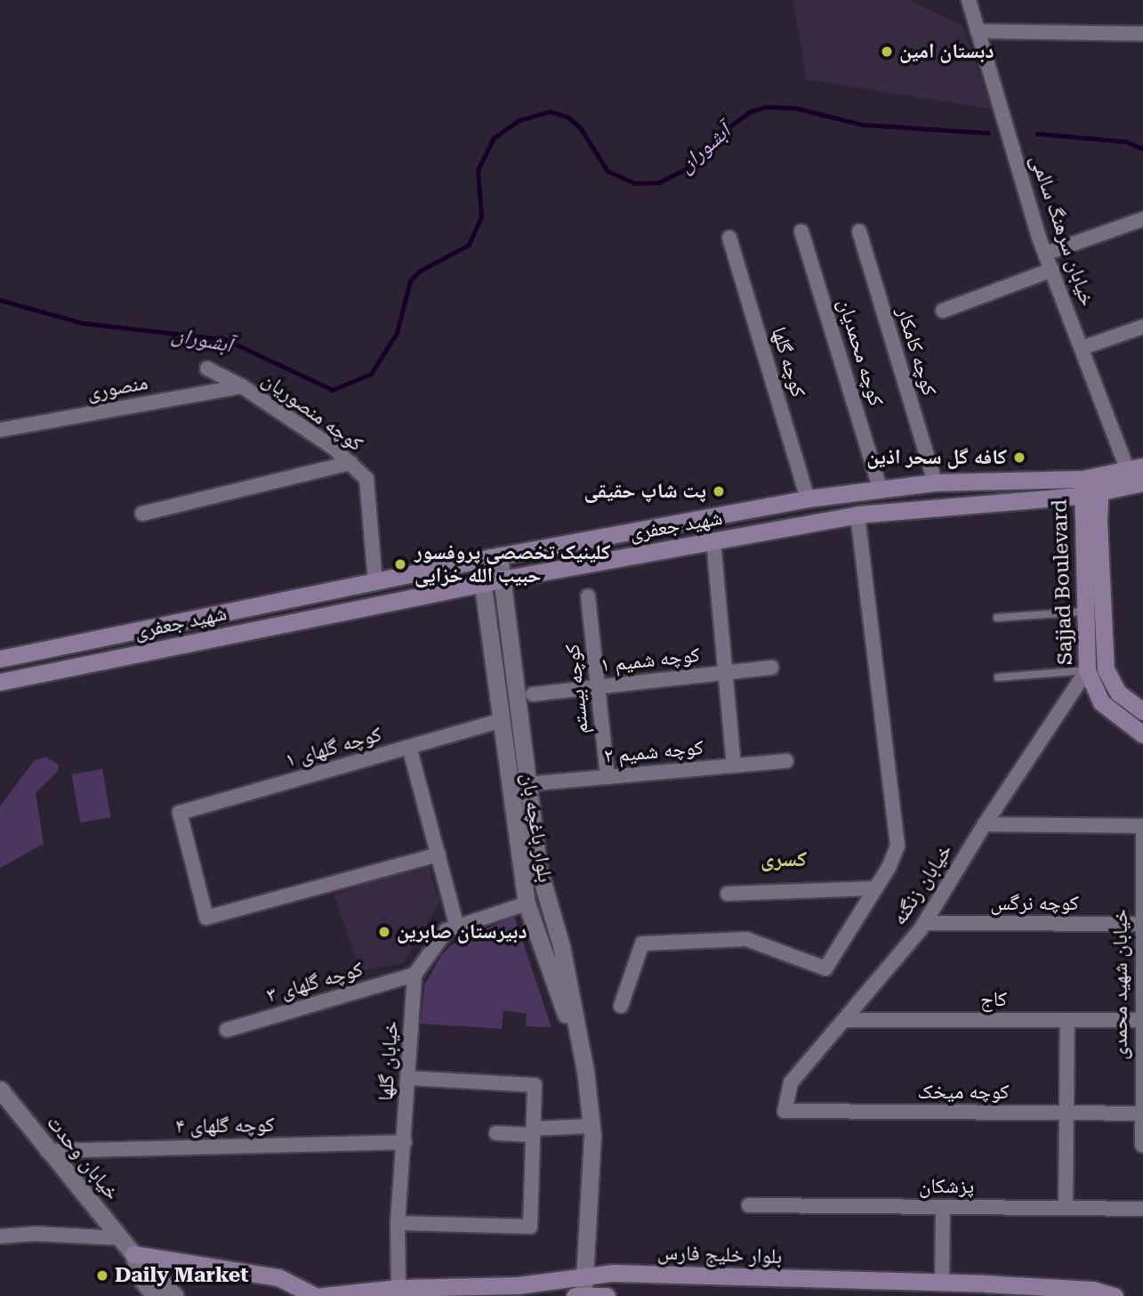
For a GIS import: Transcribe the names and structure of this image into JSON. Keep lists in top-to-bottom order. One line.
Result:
{"streets":{"main road":["شهید جعفری","Sajjad Boulevard","بلوار خلیج فارس"],"street":["خیابان سرهنگ سالمی","کوچه کامکار","کوچه محمدیان","کوچه گلها","منصوری","کوچه منصوریان","کوچه شمیم ۱","کوچه بیستم","کوچه گلهای ۱","کوچه شمیم ۲","بلوار باغچه بان","خیابان زنگنه","کوچه نرگس","کوچه گلهای ۳","خیابان شهید محمدی","کاج","خیابان گلها","کوچه میخک","کوچه گلهای ۴","خیابان وحدت","پزشکان"]},"crossings":[["خیابان سرهنگ سالمی","شهید جعفری"],["کوچه کامکار","شهید جعفری"],["کوچه محمدیان","شهید جعفری"],["کوچه گلها","شهید جعفری"],["منصوری","کوچه منصوریان"],["کوچه منصوریان","شهید جعفری"],["شهید جعفری","Sajjad Boulevard"],["شهید جعفری","بلوار باغچه بان"],["Sajjad Boulevard","خیابان زنگنه"],["کوچه شمیم ۱","کوچه بیستم"],["کوچه بیستم","کوچه شمیم ۲"],["کوچه گلهای ۱","بلوار باغچه بان"],["کوچه شمیم ۲","بلوار باغچه بان"],["بلوار باغچه بان","بلوار خلیج فارس"],["خیابان زنگنه","کوچه نرگس"],["خیابان زنگنه","کاج"],["خیابان زنگنه","کوچه میخک"],["کوچه نرگس","خیابان شهید محمدی"],["کوچه گلهای ۳","خیابان گلها"],["خیابان شهید محمدی","کاج"],["خیابان شهید محمدی","کوچه میخک"],["خیابان گلها","کوچه گلهای ۴"],["خیابان گلها","بلوار خلیج فارس"],["کوچه گلهای ۴","خیابان وحدت"]],"districts":["کسری"],"water":["آبشوران"],"places":["دبستان امین","کافه گل سحر اذین","پت شاپ حقیقی","کلینیک تخصصی پروفسور حبیب الله خزایی","دبیرستان صابرین","Daily Market"]}
